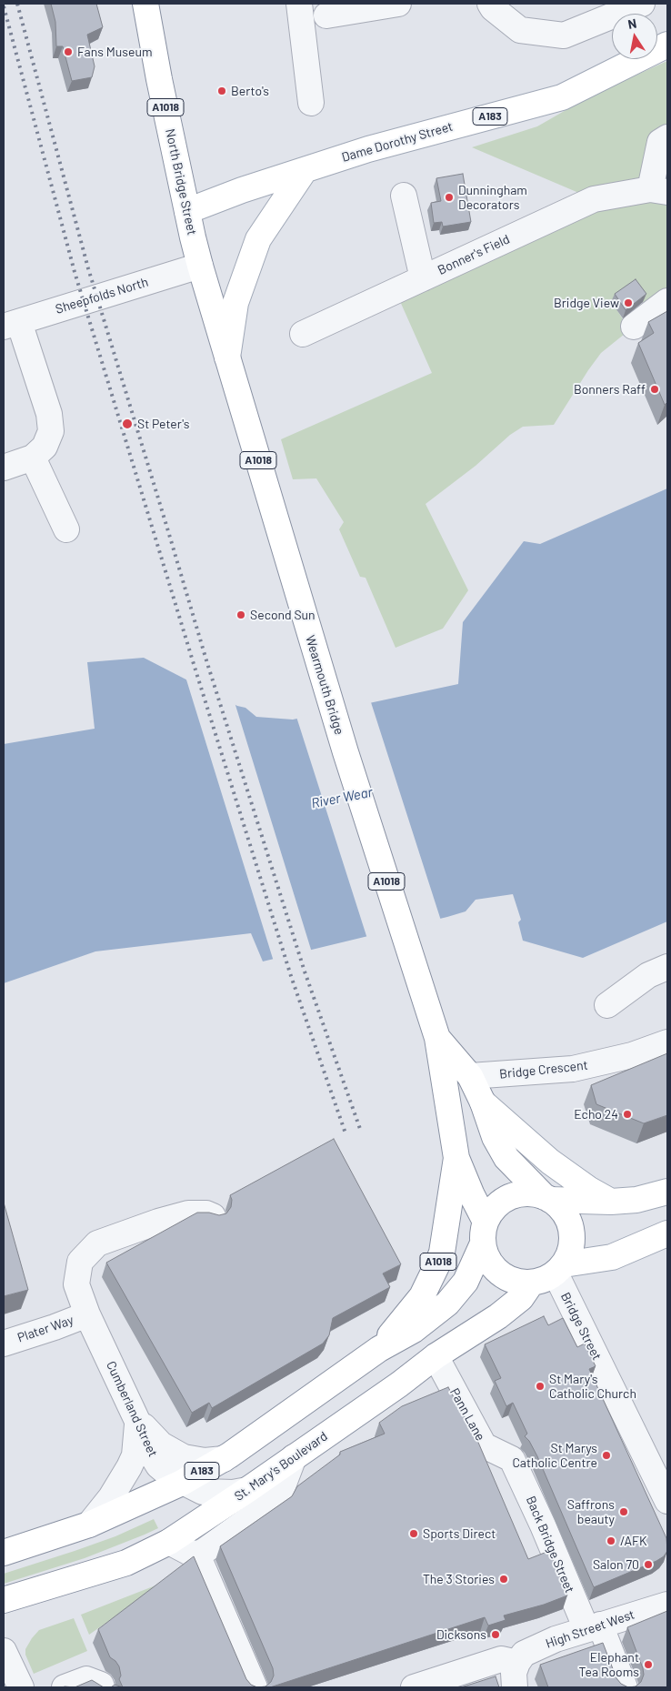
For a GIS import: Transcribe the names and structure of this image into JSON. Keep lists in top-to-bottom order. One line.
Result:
{"streets":{"main road":["A1018","A183","Dame Dorothy Street","North Bridge Street","Wearmouth Bridge","St. Mary's Boulevard"],"street":["Bonner's Field","Sheepfolds North","Bridge Crescent","Bridge Street","Plater Way","Cumberland Street","Pann Lane","Back Bridge Street","High Street West"]},"crossings":[["A1018","A183"],["A1018","Wearmouth Bridge"],["A1018","Bridge Crescent"],["A1018","Bridge Street"],["A1018","St. Mary's Boulevard"],["A183","Bridge Street"],["A183","Cumberland Street"],["A183","St. Mary's Boulevard"],["Dame Dorothy Street","North Bridge Street"],["North Bridge Street","Sheepfolds North"],["North Bridge Street","Wearmouth Bridge"],["Bridge Street","St. Mary's Boulevard"],["Plater Way","Cumberland Street"],["Cumberland Street","St. Mary's Boulevard"],["Pann Lane","St. Mary's Boulevard"],["Pann Lane","Back Bridge Street"],["Back Bridge Street","High Street West"]],"water":["River Wear"],"places":["Fans Museum","Berto's","Dunningham Decorators","Bridge View","Bonners Raff","St Peter's","Second Sun","Echo 24","St Mary's Catholic Church","St Marys Catholic Centre","Saffrons beauty","Sports Direct","/AFK","Salon 70","The 3 Stories","Dicksons","Elephant Tea Rooms"],"north":"top"}
